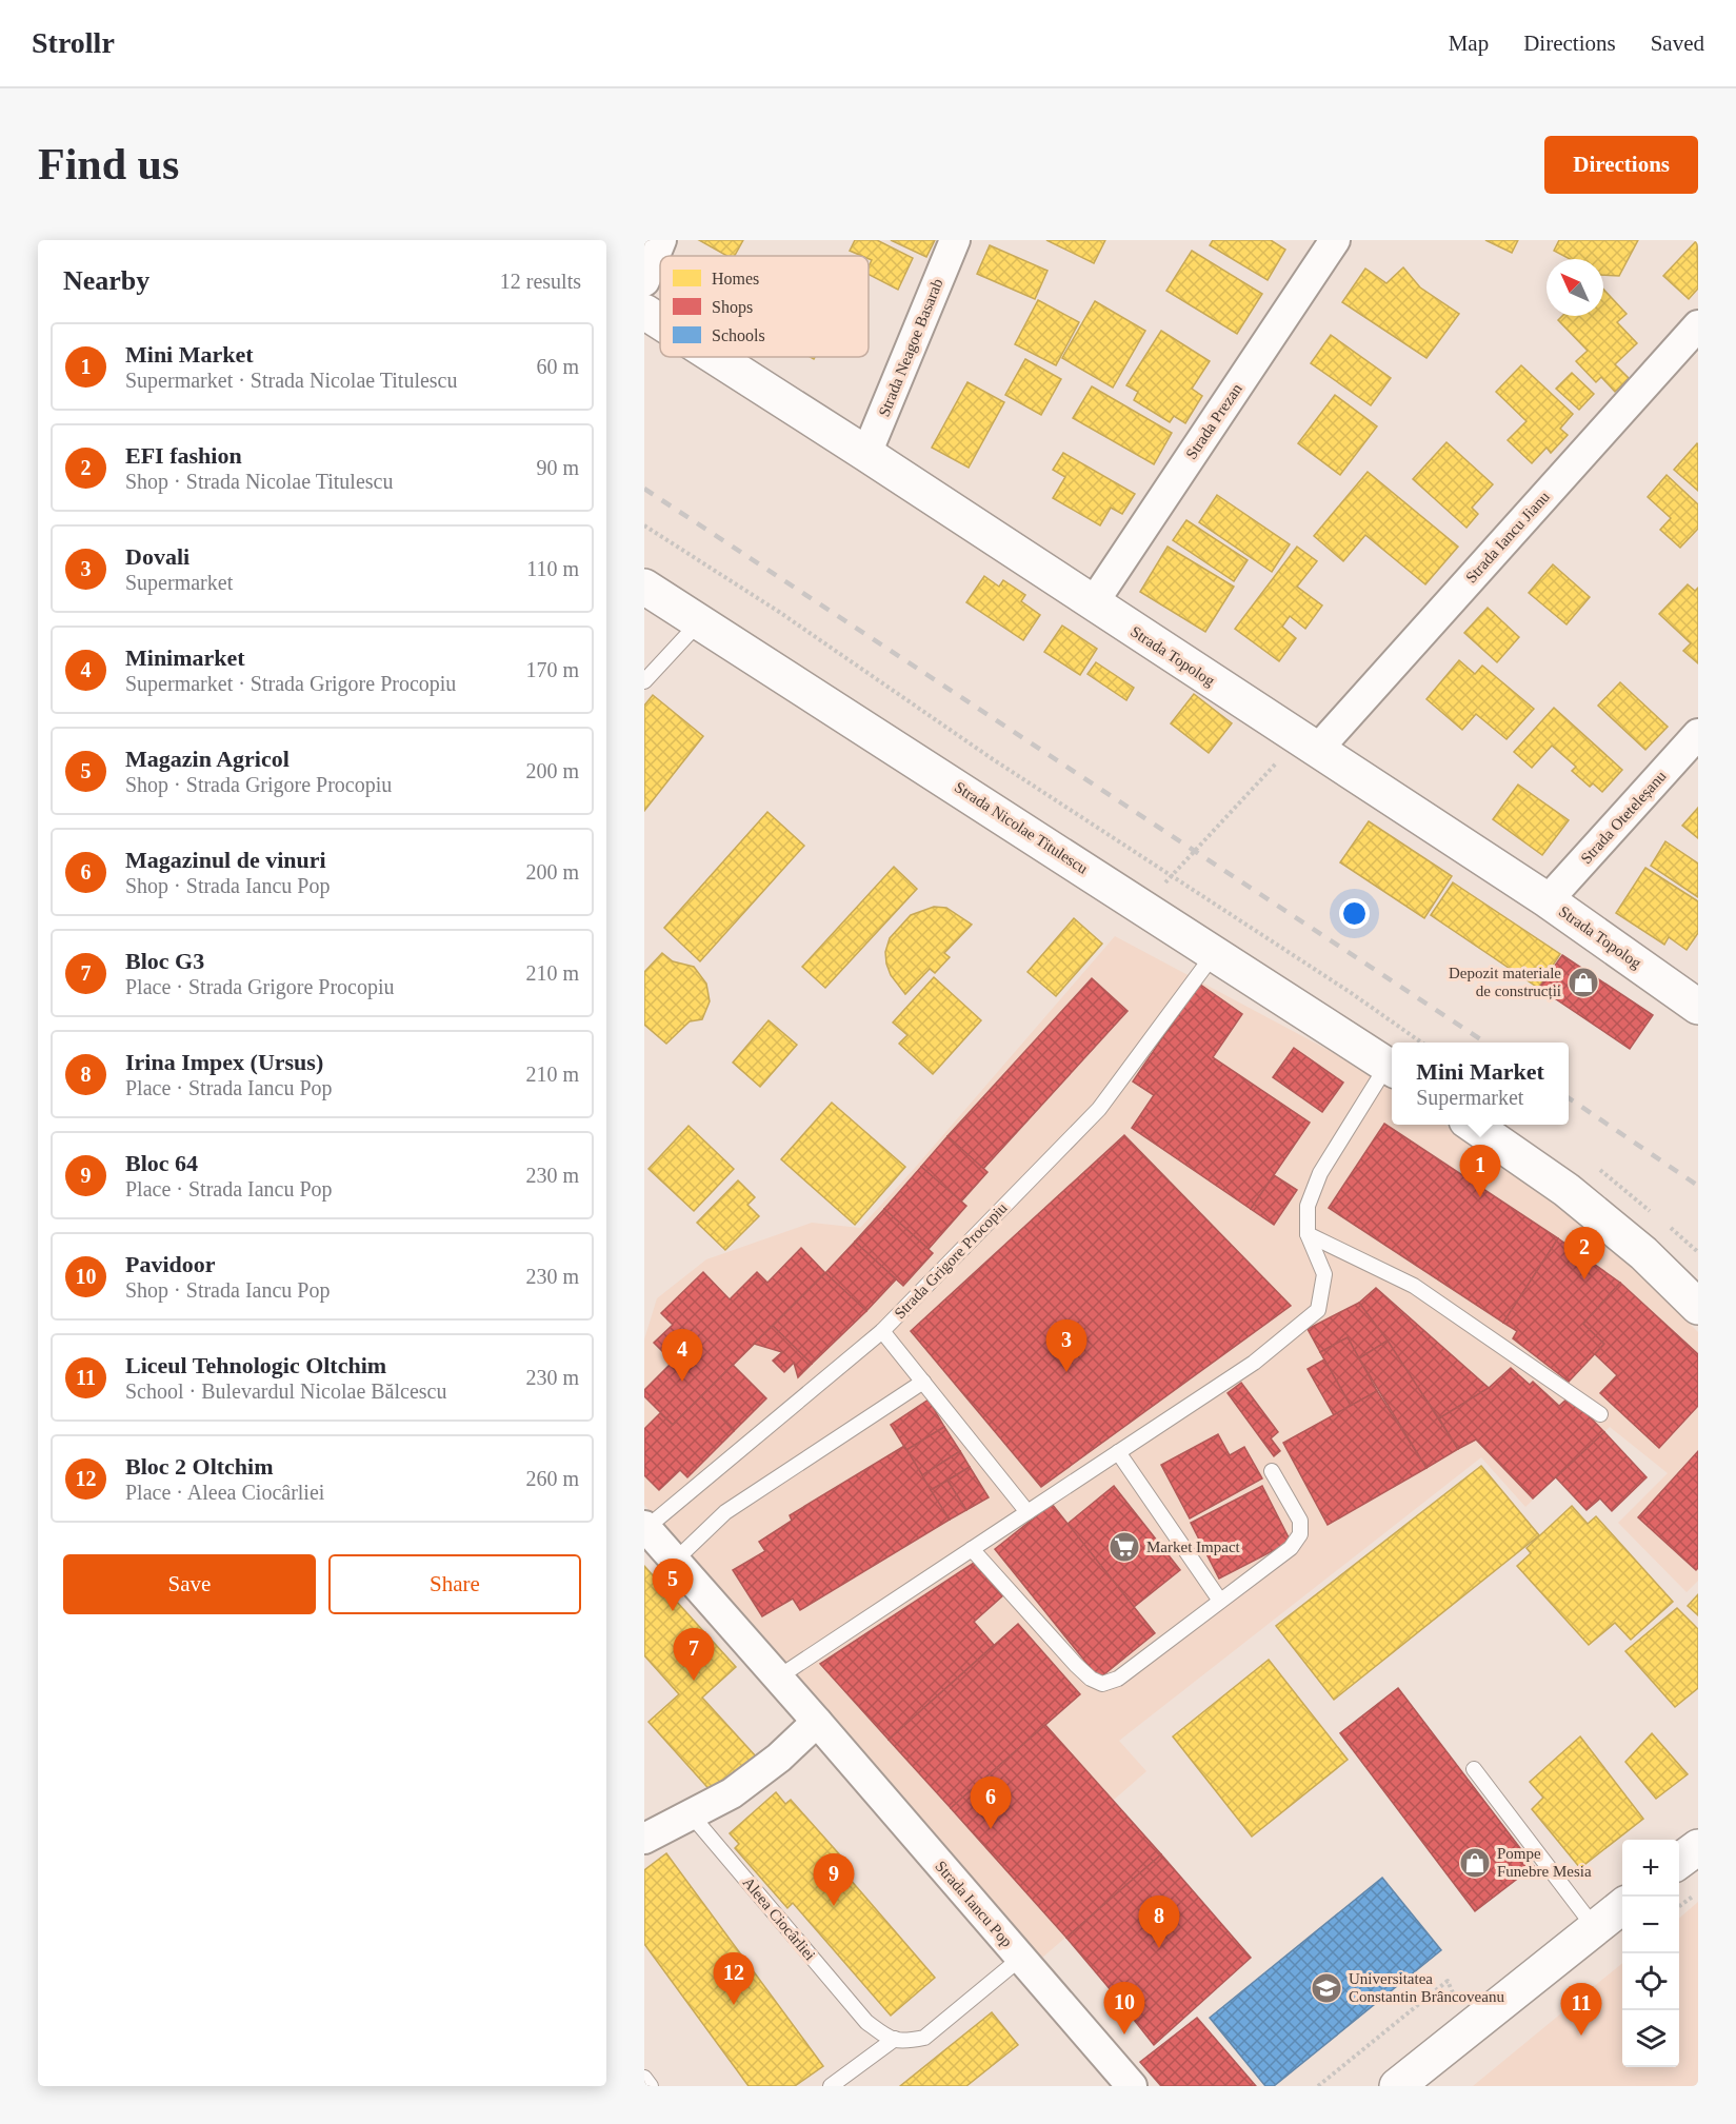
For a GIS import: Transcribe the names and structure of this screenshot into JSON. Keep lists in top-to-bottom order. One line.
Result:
{"streets":{"main road":["Strada Topolog","Strada Nicolae Titulescu"],"street":["Strada Neagoe Basarab","Strada Prezan","Strada Iancu Jianu","Strada Oteteleșanu","Strada Grigore Procopiu","Strada Iancu Pop"],"lane":["Aleea Ciocârliei"]},"crossings":[["Strada Neagoe Basarab","Strada Topolog"],["Strada Prezan","Strada Topolog"],["Strada Iancu Jianu","Strada Topolog"],["Strada Topolog","Strada Oteteleșanu"],["Strada Nicolae Titulescu","Strada Grigore Procopiu"],["Strada Grigore Procopiu","Strada Iancu Pop"]],"places":{"shop":["Depozit materiale de construcții","Pompe Funebre Mesia"],"supermarket":["Market Impact"],"school or university":["Universitatea Constantin Brâncoveanu"]},"legend":["Homes","Shops","Schools"],"north":"top left","page":{"header":"Strollr","nav":["Map","Directions","Saved"],"buttons":["Directions",["Save","Share"]],"title":"Find us","heading":["Nearby","12 results"],"list":[{"mark":"1","name":"Mini Market","note":"Supermarket · Strada Nicolae Titulescu","value":"60 m"},{"mark":"2","name":"EFI fashion","note":"Shop · Strada Nicolae Titulescu","value":"90 m"},{"mark":"3","name":"Dovali","note":"Supermarket","value":"110 m"},{"mark":"4","name":"Minimarket","note":"Supermarket · Strada Grigore Procopiu","value":"170 m"},{"mark":"5","name":"Magazin Agricol","note":"Shop · Strada Grigore Procopiu","value":"200 m"},{"mark":"6","name":"Magazinul de vinuri","note":"Shop · Strada Iancu Pop","value":"200 m"},{"mark":"7","name":"Bloc G3","note":"Place · Strada Grigore Procopiu","value":"210 m"},{"mark":"8","name":"Irina Impex (Ursus)","note":"Place · Strada Iancu Pop","value":"210 m"},{"mark":"9","name":"Bloc 64","note":"Place · Strada Iancu Pop","value":"230 m"},{"mark":"10","name":"Pavidoor","note":"Shop · Strada Iancu Pop","value":"230 m"},{"mark":"11","name":"Liceul Tehnologic Oltchim","note":"School · Bulevardul Nicolae Bălcescu","value":"230 m"},{"mark":"12","name":"Bloc 2 Oltchim","note":"Place · Aleea Ciocârliei","value":"260 m"}],"popup":["Mini Market","Supermarket"],"pins":["1","2","3","4","5","7","6","9","8","12","10","11"],"map_buttons":["+","−"]}}
